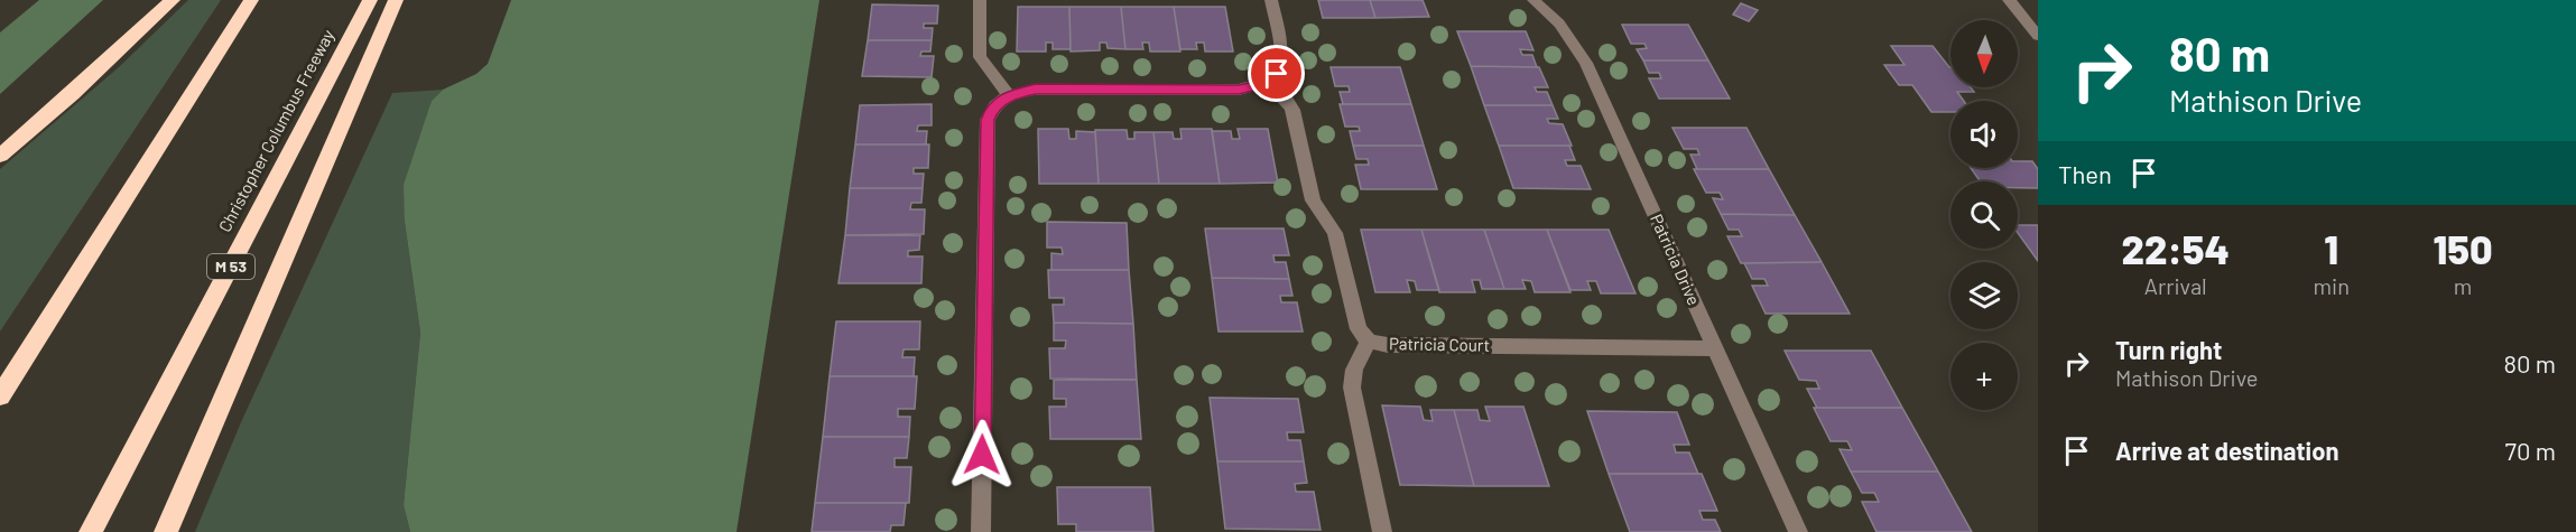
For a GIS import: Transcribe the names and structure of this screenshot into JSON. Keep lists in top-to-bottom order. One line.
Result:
{"streets":{"highway":["Christopher Columbus Freeway","M 53"],"street":["Patricia Drive","Patricia Court"]},"crossings":[["Patricia Drive","Patricia Court"]],"north":"bottom","page":{"turn":["80 m","Mathison Drive"],"map_buttons":"+","then":"Then","eta":["22:54","Arrival","1","min","150","m"],"list":[{"name":"Turn right","note":"Mathison Drive","value":"80 m"},{"name":"Arrive at destination","value":"70 m"}]}}
